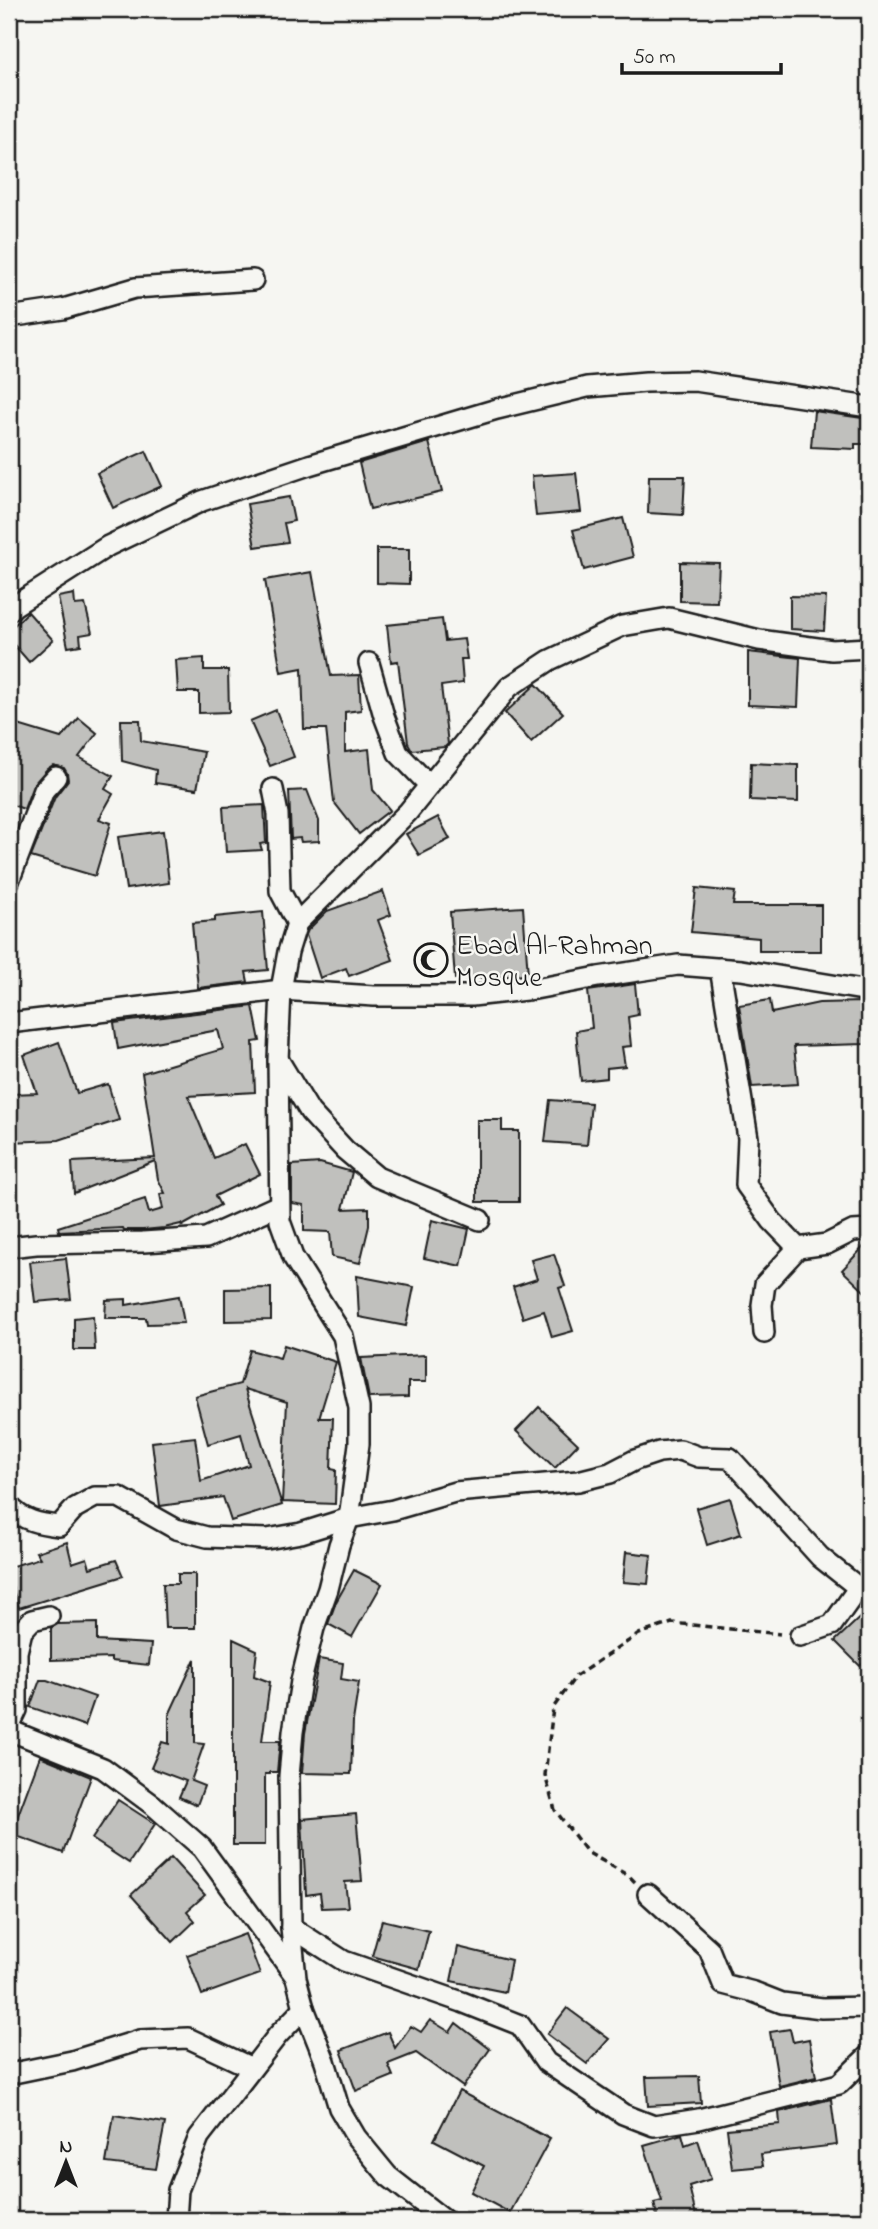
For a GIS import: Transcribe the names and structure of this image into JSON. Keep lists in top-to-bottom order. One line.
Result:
{"places":{"mosque":["Ebad Al-Rahman Mosque"]},"scale_bar":"50 m","north":"top"}
